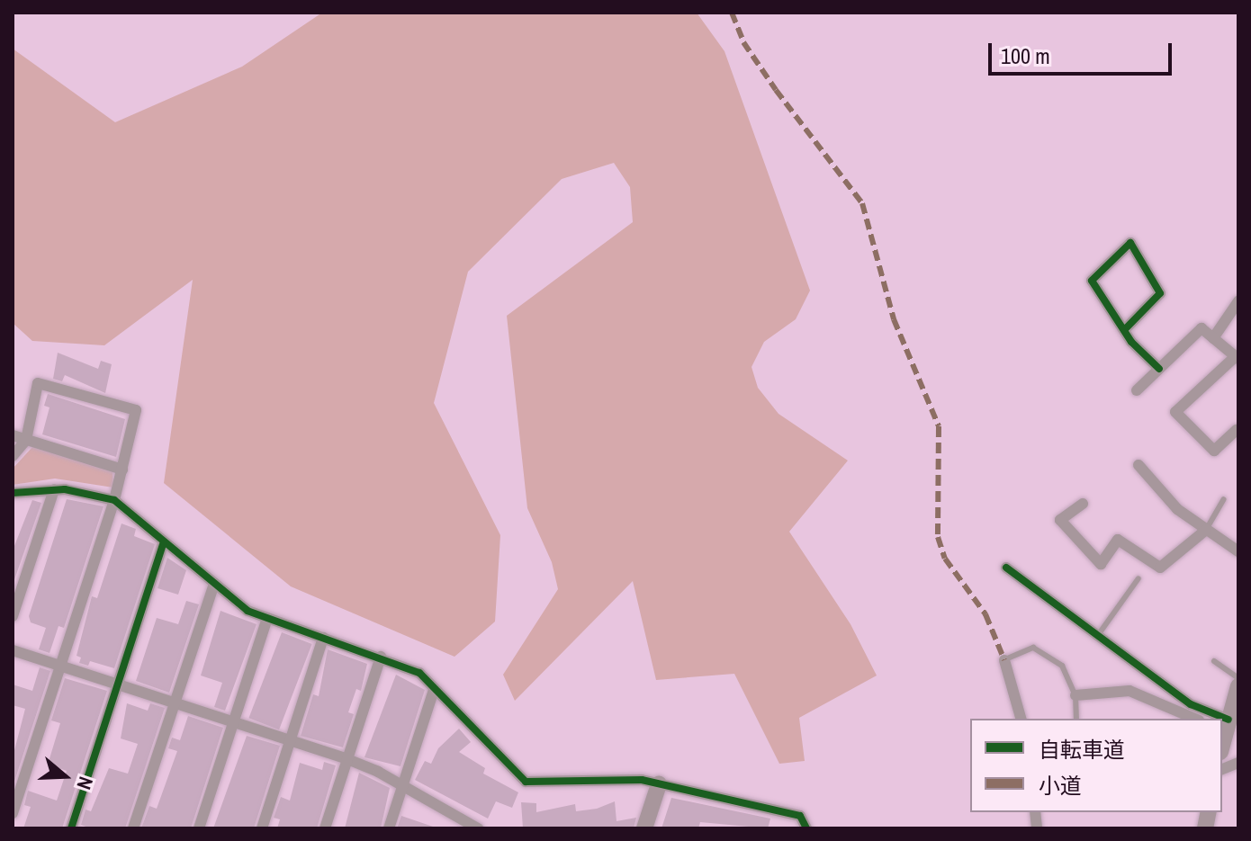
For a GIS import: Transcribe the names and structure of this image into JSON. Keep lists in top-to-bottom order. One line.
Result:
{"legend":["自転車道","小道"],"scale_bar":"100 m","north":"right"}
